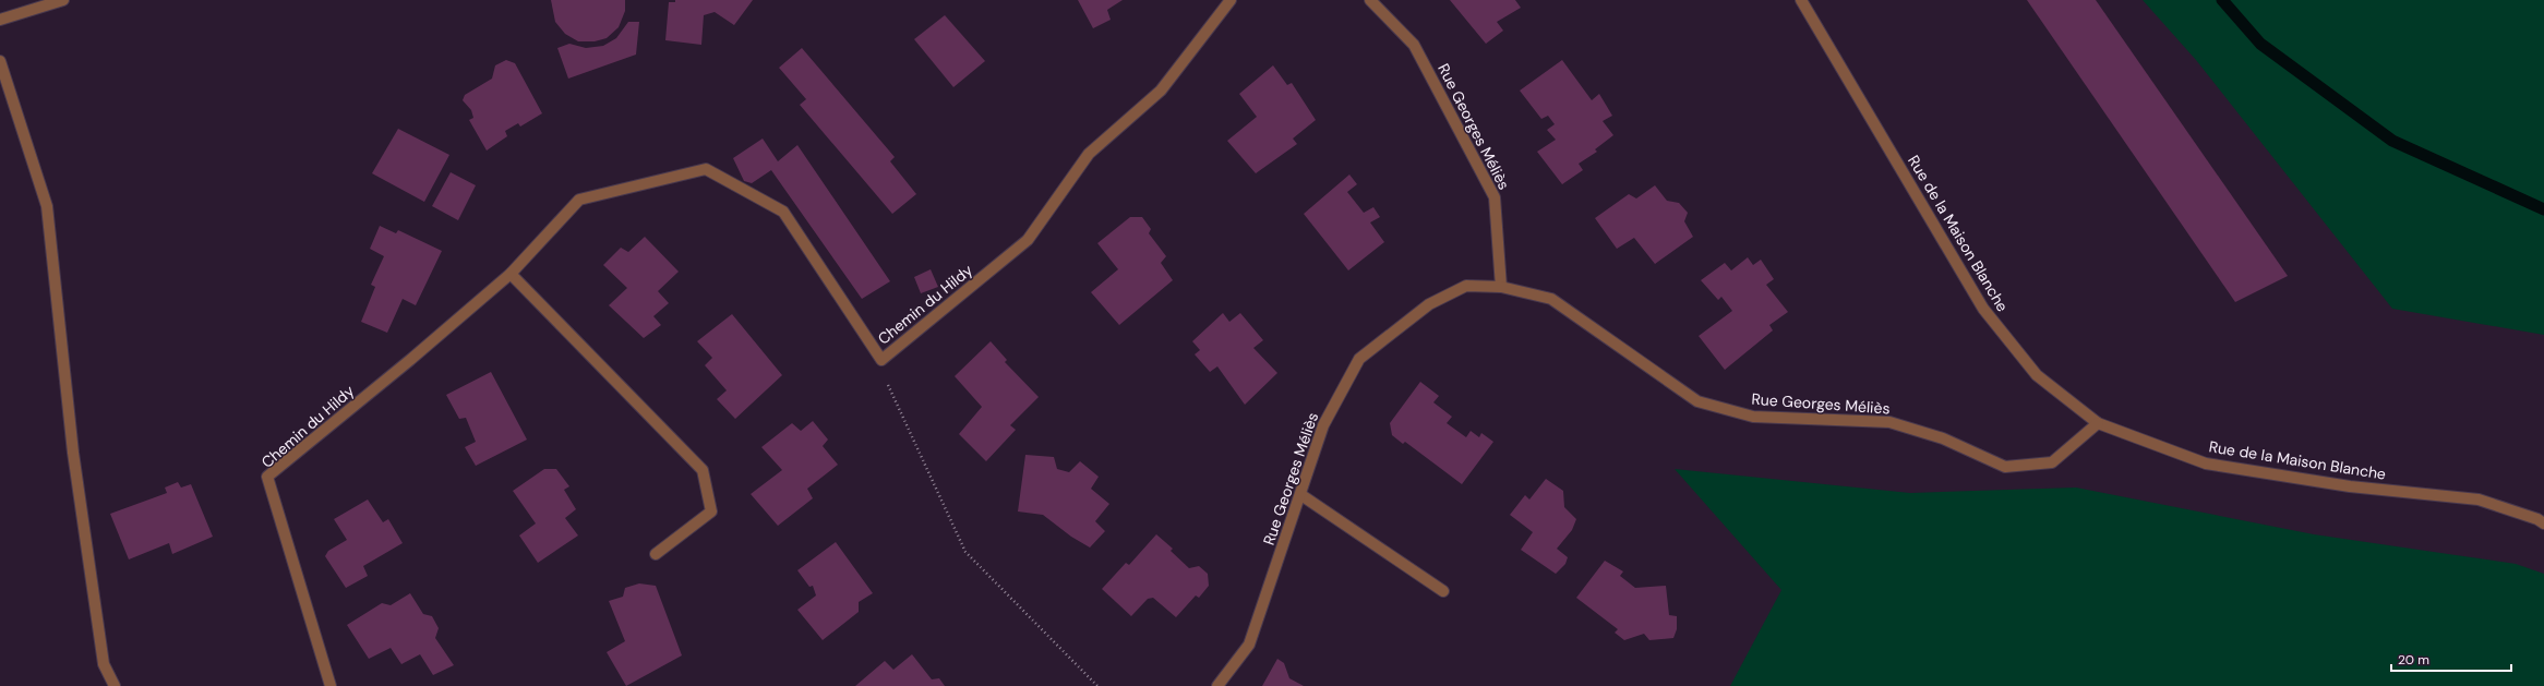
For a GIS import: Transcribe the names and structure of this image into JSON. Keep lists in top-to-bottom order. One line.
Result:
{"streets":{"street":["Rue Georges Méliès","Rue de la Maison Blanche","Chemin du Hildy"]},"crossings":[["Rue Georges Méliès","Rue de la Maison Blanche"]],"scale_bar":"20 m"}
